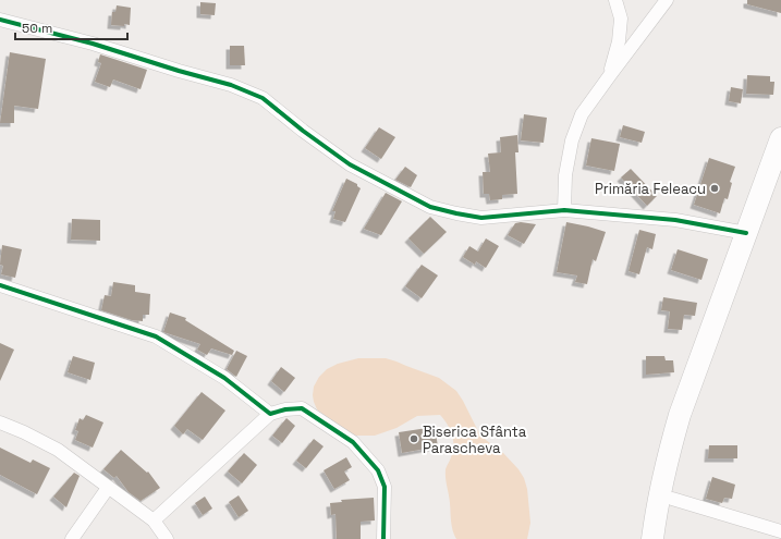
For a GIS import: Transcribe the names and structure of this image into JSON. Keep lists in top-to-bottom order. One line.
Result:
{"places":["Primăria Feleacu","Biserica Sfânta Parascheva"],"scale_bar":"50 m"}
